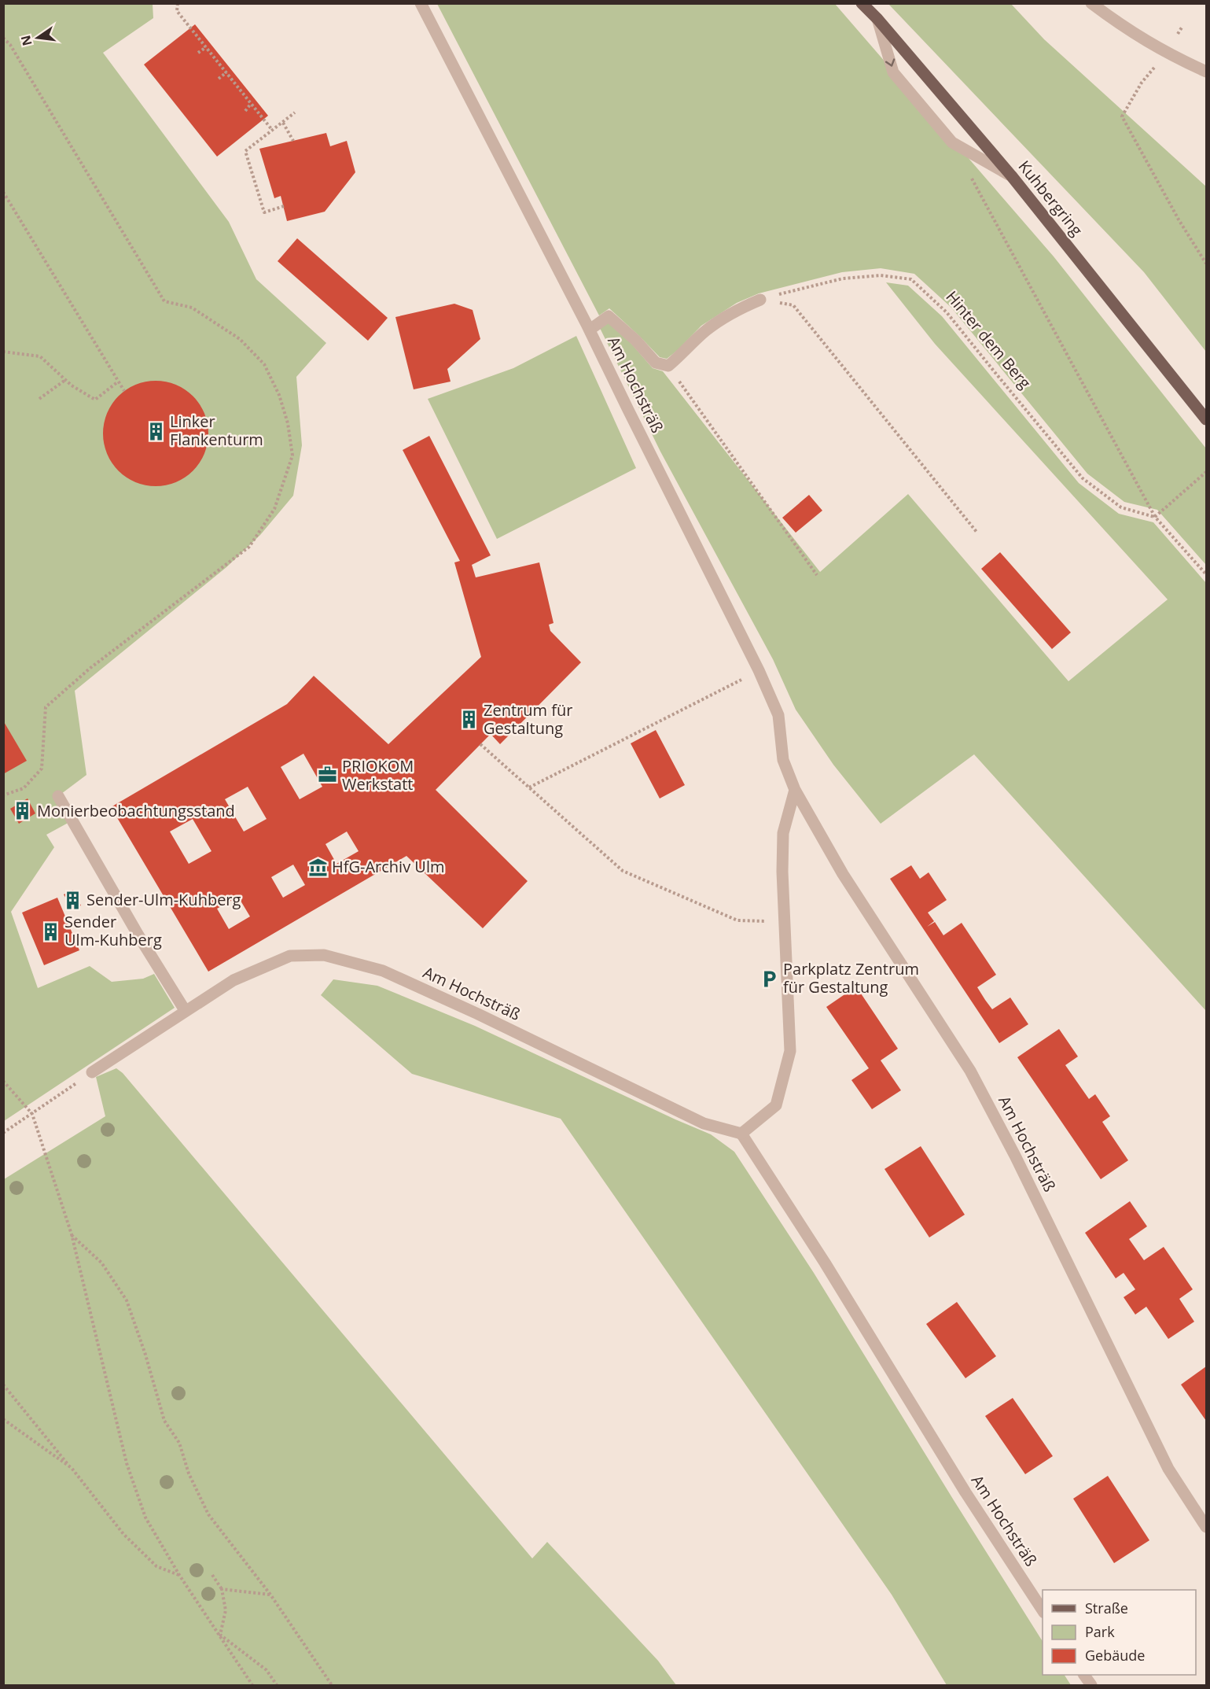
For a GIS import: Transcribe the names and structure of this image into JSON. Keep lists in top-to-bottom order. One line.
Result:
{"streets":{"main road":["Kuhbergring"],"street":["Am Hochsträß"],"path":["Hinter dem Berg"]},"places":{"building":["Linker Flankenturm","Zentrum für Gestaltung","Monierbeobachtungsstand","Sender-Ulm-Kuhberg","Sender Ulm-Kuhberg"],"office":["PRIOKOM Werkstatt"],"museum":["HfG-Archiv Ulm"],"parking":["Parkplatz Zentrum für Gestaltung"]},"legend":["Straße","Park","Gebäude"],"north":"left"}
